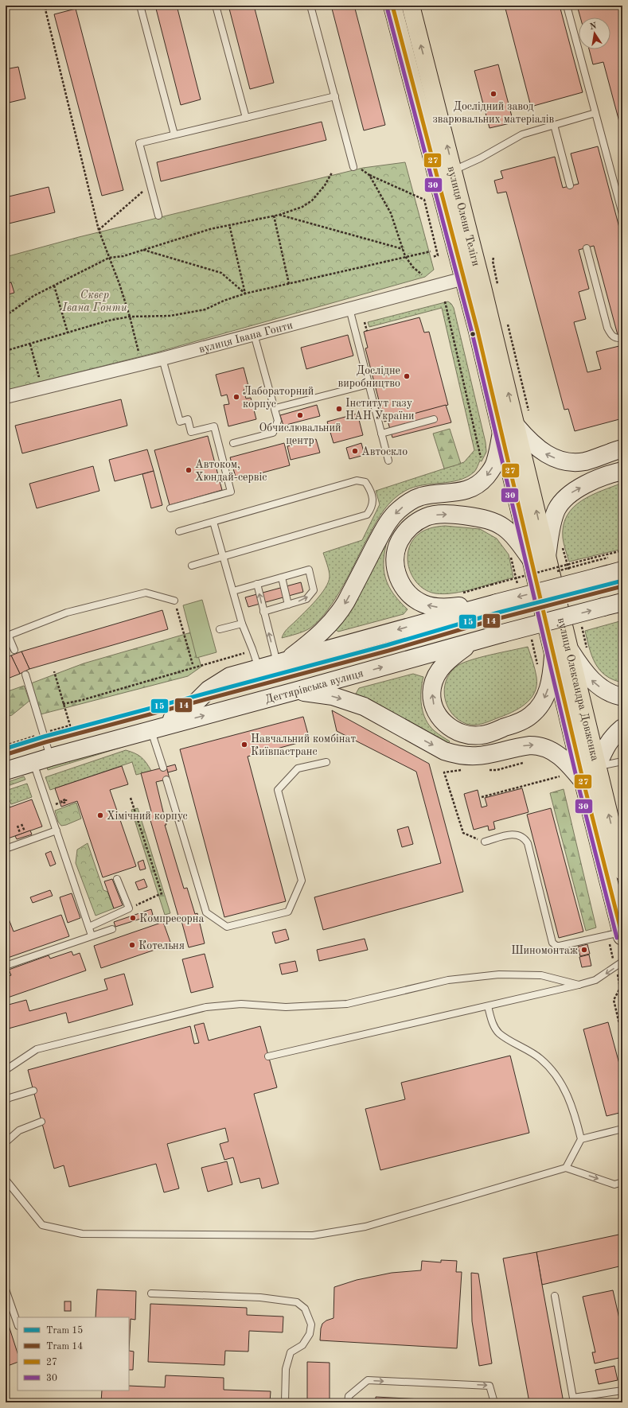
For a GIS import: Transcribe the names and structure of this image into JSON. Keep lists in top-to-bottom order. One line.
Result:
{"streets":{"main road":["вулиця Олени Теліги","Дегтярівська вулиця","вулиця Олександра Довженка"],"street":["вулиця Івана Гонти"]},"crossings":[["вулиця Олени Теліги","вулиця Івана Гонти"],["вулиця Олени Теліги","вулиця Олександра Довженка"]],"parks":["Сквер Івана Гонти"],"places":["Дослідний завод зварювальних матеріалів","Дослідне виробництво","Лабораторний корпус","Інститут газу НАН України","Обчислювальний центр","Автоскло","Автоком, Хюндай-сервіс","Навчальний комбінат Київпастранс","Хімічний корпус","Компресорна","Котельня","Шиномонтаж"],"lines":["transit line 27","transit line 30","tram line 15","tram line 14"],"legend":["Tram 15","Tram 14","27","30"],"north":"top"}
